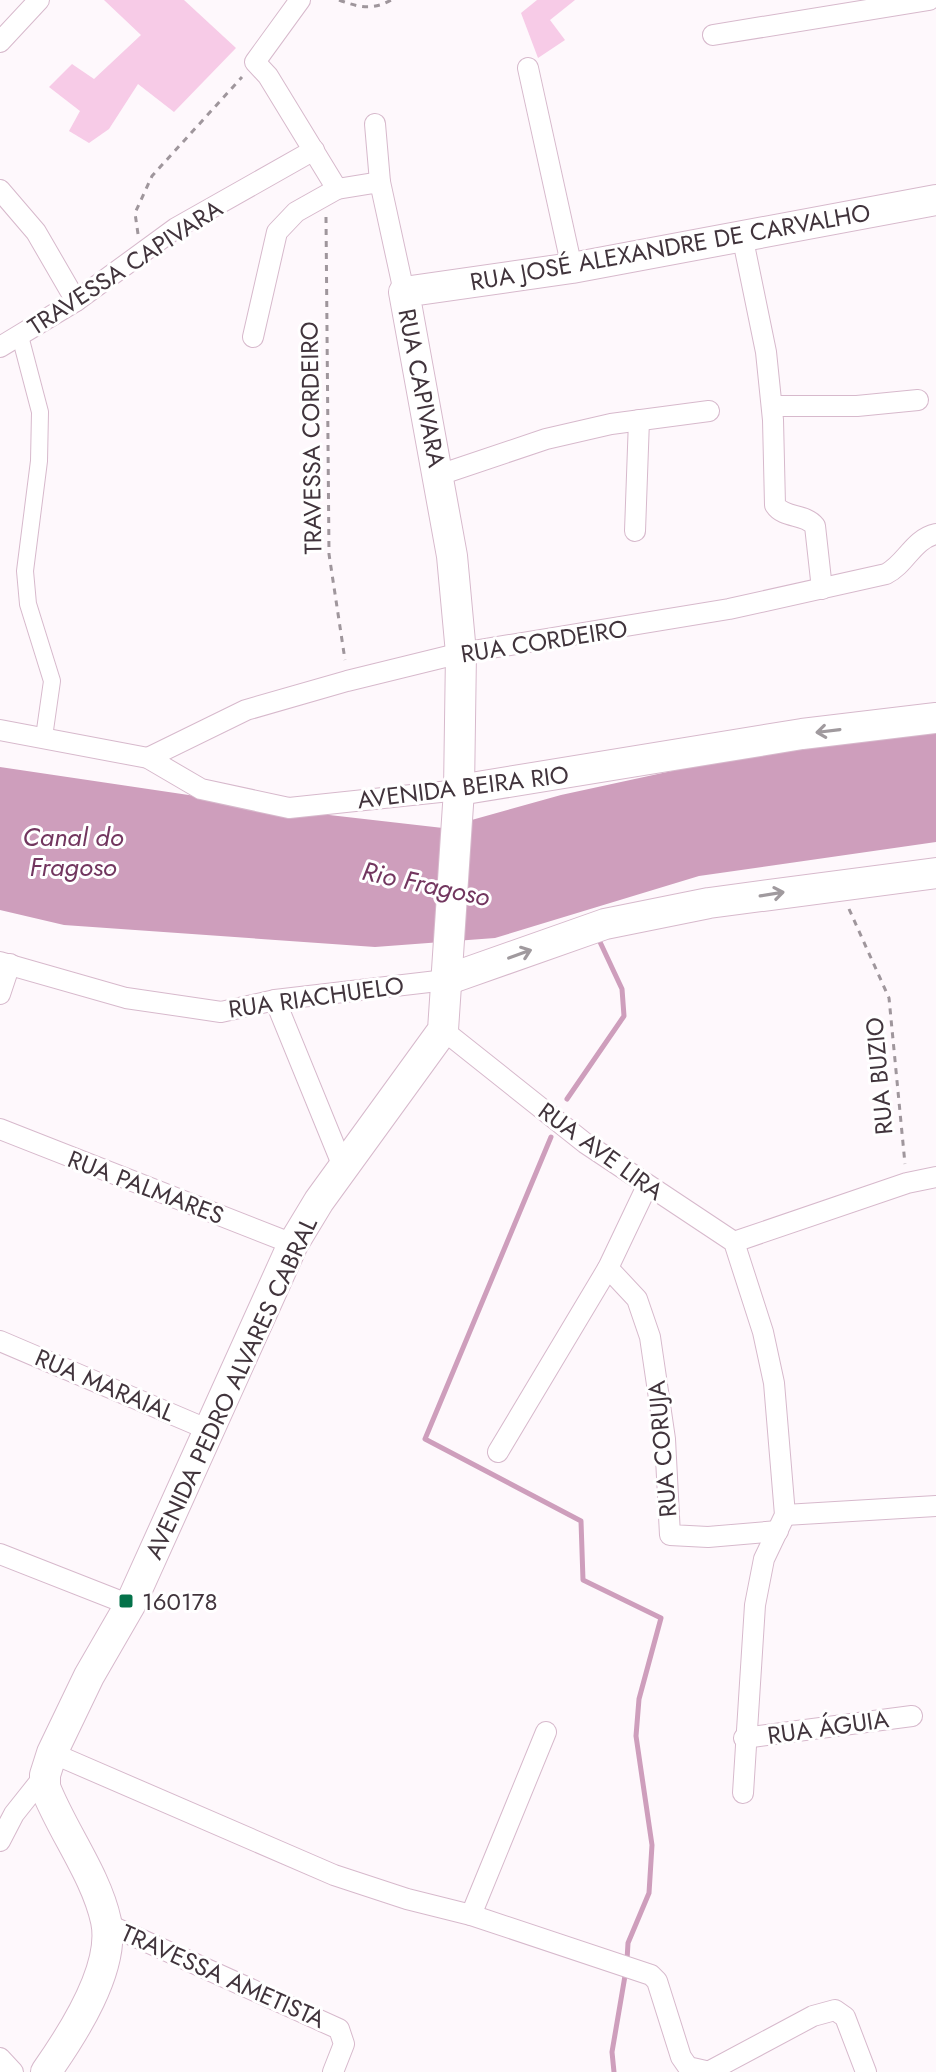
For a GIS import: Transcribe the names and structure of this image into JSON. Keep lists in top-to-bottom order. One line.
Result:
{"streets":{"main road":["RUA JOSÉ ALEXANDRE DE CARVALHO","RUA CAPIVARA","AVENIDA BEIRA RIO","AVENIDA PEDRO ALVARES CABRAL"],"street":["TRAVESSA CAPIVARA","RUA CORDEIRO","RUA RIACHUELO","RUA AVE LIRA","RUA PALMARES","RUA MARAIAL","RUA CORUJA","RUA ÁGUIA","TRAVESSA AMETISTA"],"path":["TRAVESSA CORDEIRO","RUA BUZIO"]},"crossings":[["RUA JOSÉ ALEXANDRE DE CARVALHO","RUA CAPIVARA"],["TRAVESSA CAPIVARA","AVENIDA BEIRA RIO"],["RUA CAPIVARA","RUA CORDEIRO"],["RUA CAPIVARA","AVENIDA BEIRA RIO"],["TRAVESSA CORDEIRO","RUA CORDEIRO"],["RUA CORDEIRO","AVENIDA BEIRA RIO"],["RUA AVE LIRA","AVENIDA PEDRO ALVARES CABRAL"],["RUA PALMARES","AVENIDA PEDRO ALVARES CABRAL"],["RUA MARAIAL","AVENIDA PEDRO ALVARES CABRAL"]],"one_way":["AVENIDA BEIRA RIO"],"water":["Canal do Fragoso","Rio Fragoso"],"places":{"transit":["160178"]}}
